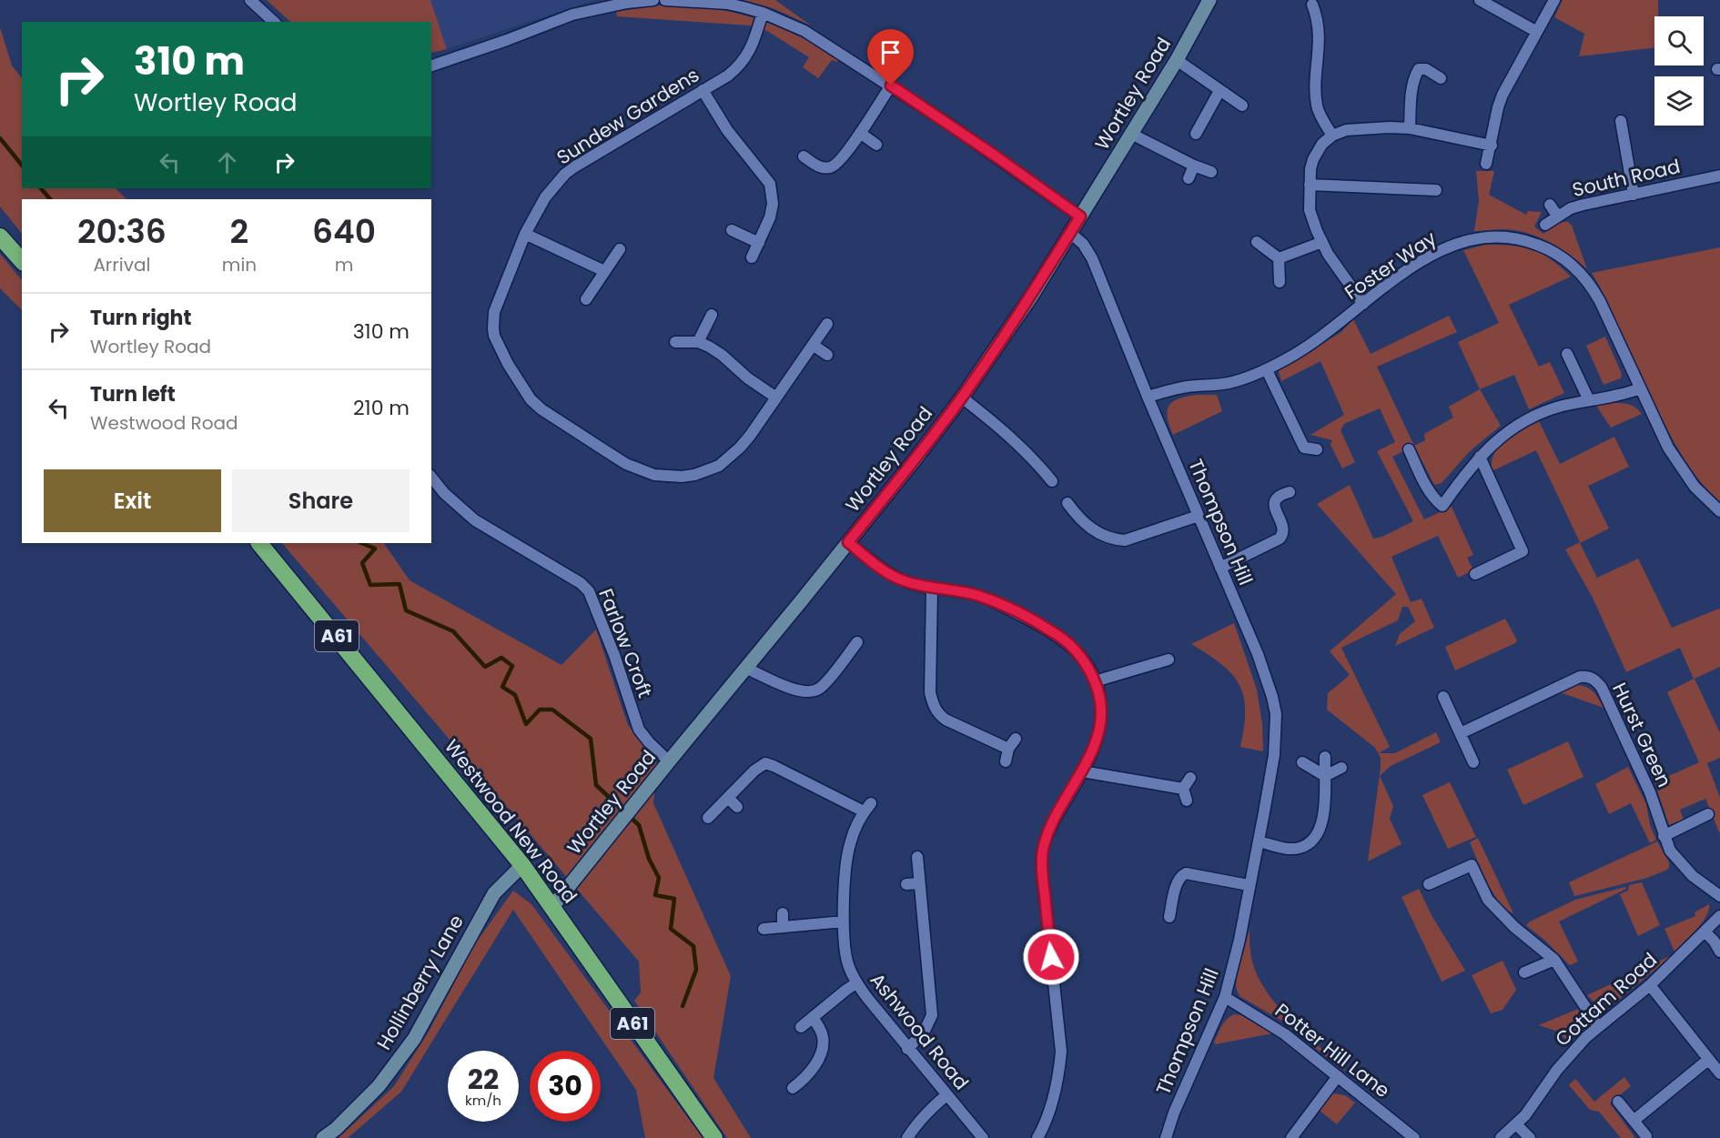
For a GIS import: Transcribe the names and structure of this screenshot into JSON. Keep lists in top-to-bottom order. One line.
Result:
{"streets":{"highway":["A61","Westwood New Road"],"street":["Wortley Road","Sundew Gardens","South Road","Foster Way","Thompson Hill","Farlow Croft","Hurst Green","Hollinberry Lane","Cottam Road","Ashwood Road","Potter Hill Lane"]},"crossings":[["Wortley Road","Thompson Hill"],["Wortley Road","Farlow Croft"],["Wortley Road","Westwood New Road"],["Foster Way","Thompson Hill"],["Thompson Hill","Potter Hill Lane"],["Westwood New Road","Hollinberry Lane"]],"page":{"turn":["310 m","Wortley Road"],"eta":["20:36","Arrival","2","min","640","m"],"list":[{"name":"Turn right","note":"Wortley Road","value":"310 m"},{"name":"Turn left","note":"Westwood Road","value":"210 m"}],"buttons":["Exit","Share"],"speed":"22 km/h","limit":"30"}}
